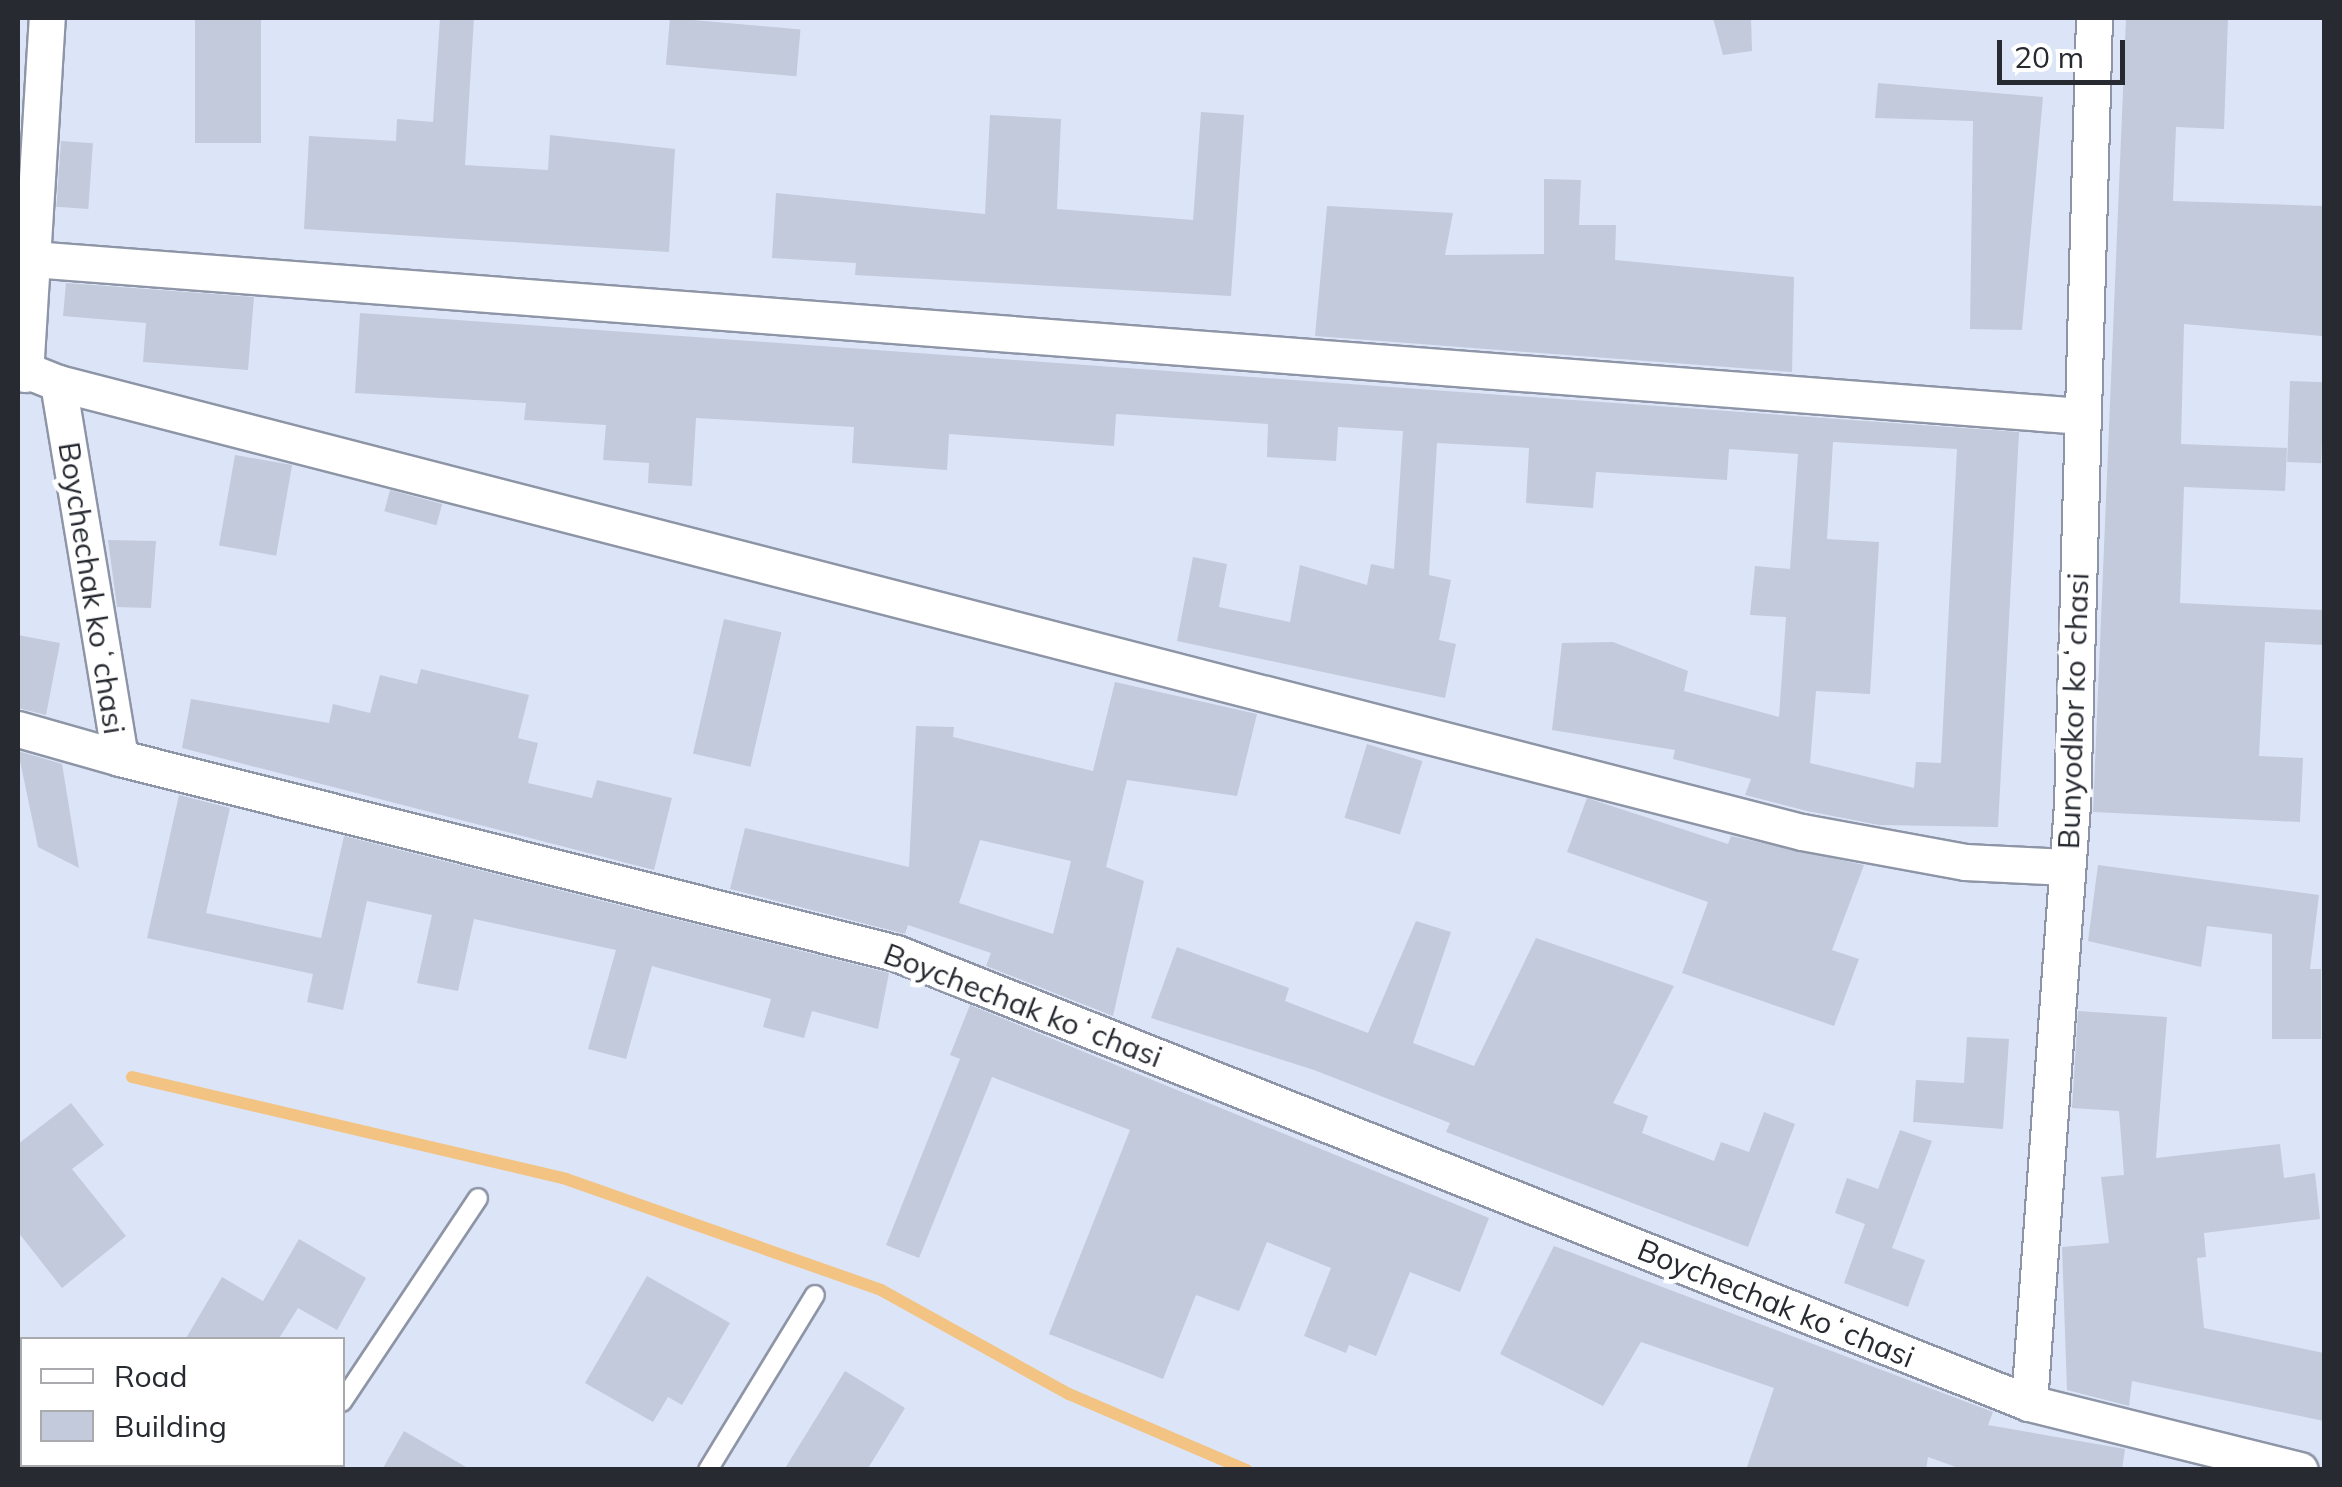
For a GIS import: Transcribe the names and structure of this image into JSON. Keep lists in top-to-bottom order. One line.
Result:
{"streets":{"street":["Boychechak koʻchasi","Bunyodkor koʻchasi"]},"crossings":[["Boychechak koʻchasi","Bunyodkor koʻchasi"]],"legend":["Road","Building"],"scale_bar":"20 m"}
